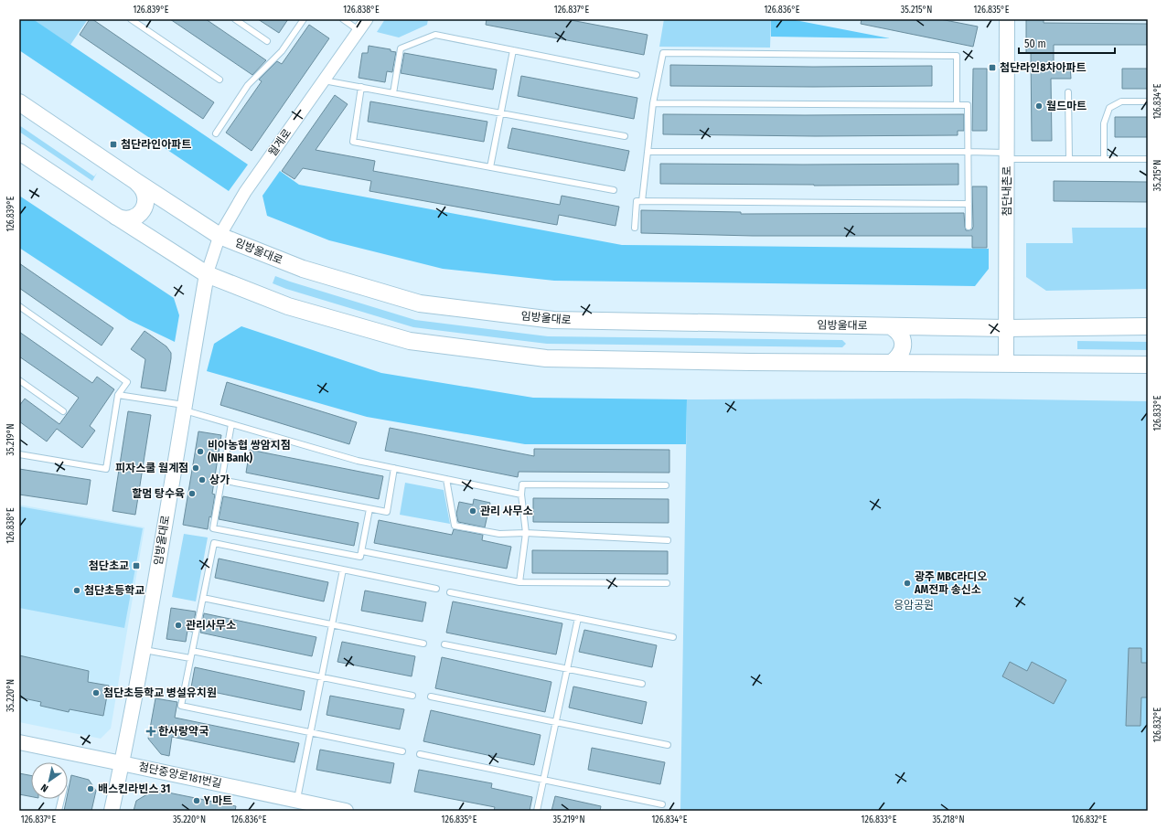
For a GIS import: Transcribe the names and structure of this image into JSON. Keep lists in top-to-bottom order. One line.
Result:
{"streets":{"main road":["임방울대로"],"street":["월계로","첨단내촌로","첨단중앙로181번길"]},"crossings":[["월계로","임방울대로"],["첨단내촌로","임방울대로"],["임방울대로","첨단중앙로181번길"]],"parks":["응암공원"],"places":{"transit":["첨단라인8차아파트","첨단라인아파트","첨단초교"],"other":["월드마트","비아농협 쌍암지점 (NH Bank)","피자스쿨 월계점","상가","할멈 탕수육","관리 사무소","광주 MBC라디오 AM전파 송신소","첨단초등학교","관리사무소","첨단초등학교 병설유치원","배스킨라빈스 31","Y 마트"],"health":["한사랑약국"]},"scale_bar":"50 m","north":"bottom left","coordinates":["126.839°E","126.838°E","126.837°E","126.836°E","35.215°N","126.835°E","126.834°E","126.833°E","35.219°N","35.220°N","126.832°E","35.218°N"]}
